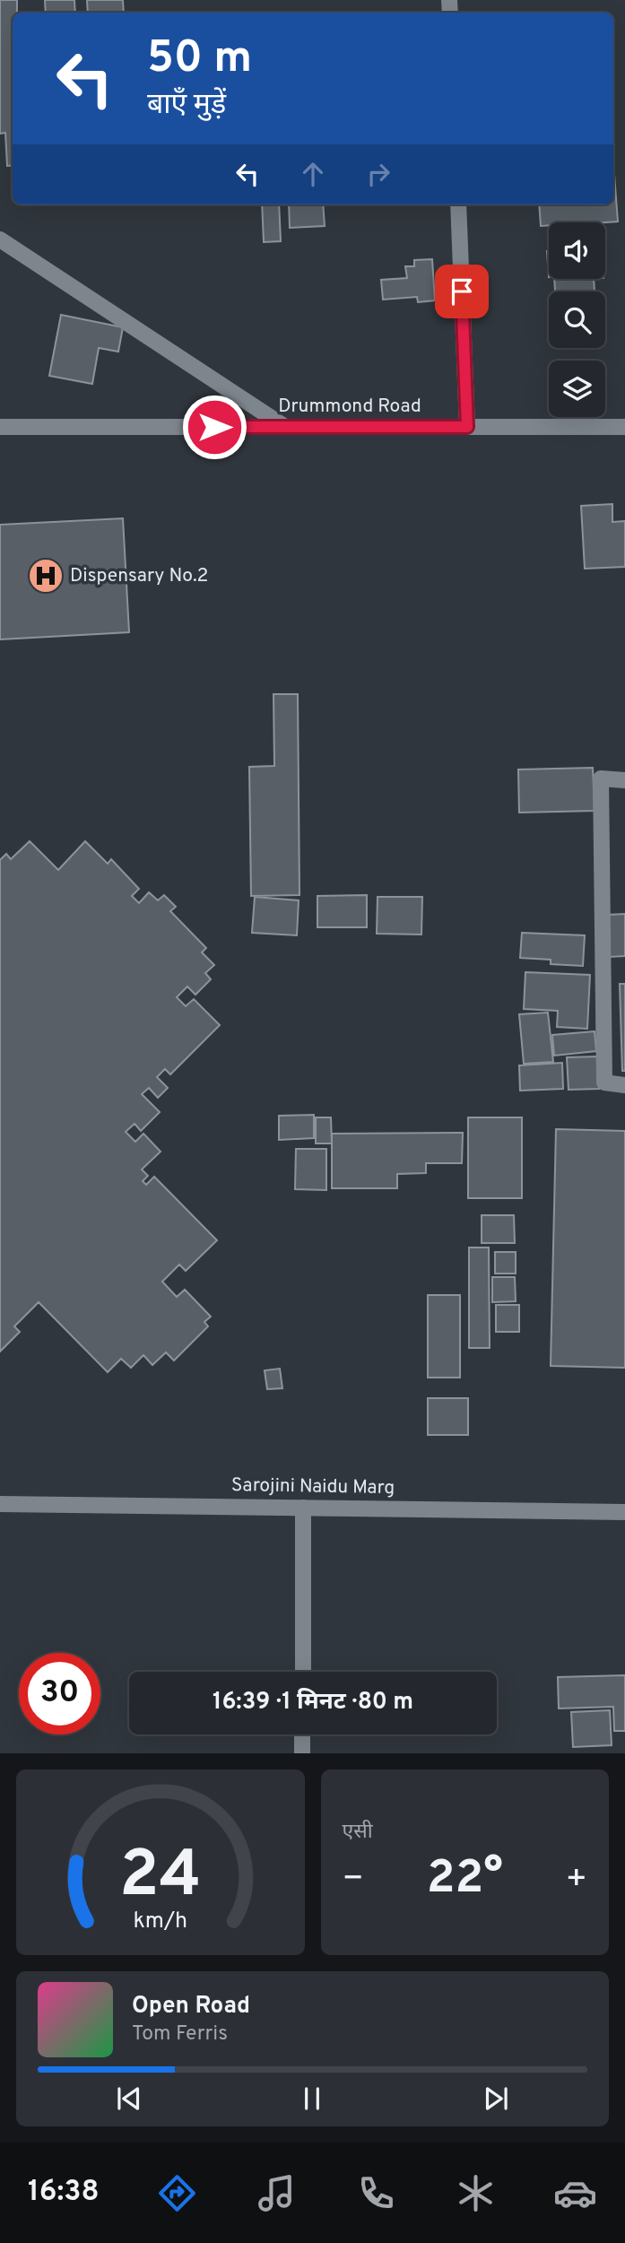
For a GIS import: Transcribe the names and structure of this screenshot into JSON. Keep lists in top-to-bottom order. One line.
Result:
{"streets":{"street":["Drummond Road","Sarojini Naidu Marg"]},"places":{"hospital":["Dispensary No.2"]},"page":{"turn":["50 m","बाएँ मुड़ें"],"limit":"30","trip":"16:39 · 1 मिनट · 80 m","tile":"एसी","heat":["−","22°","+"],"song":["Open Road","Tom Ferris"],"tabs":"16:38","gauge":["24","km/h"]}}
